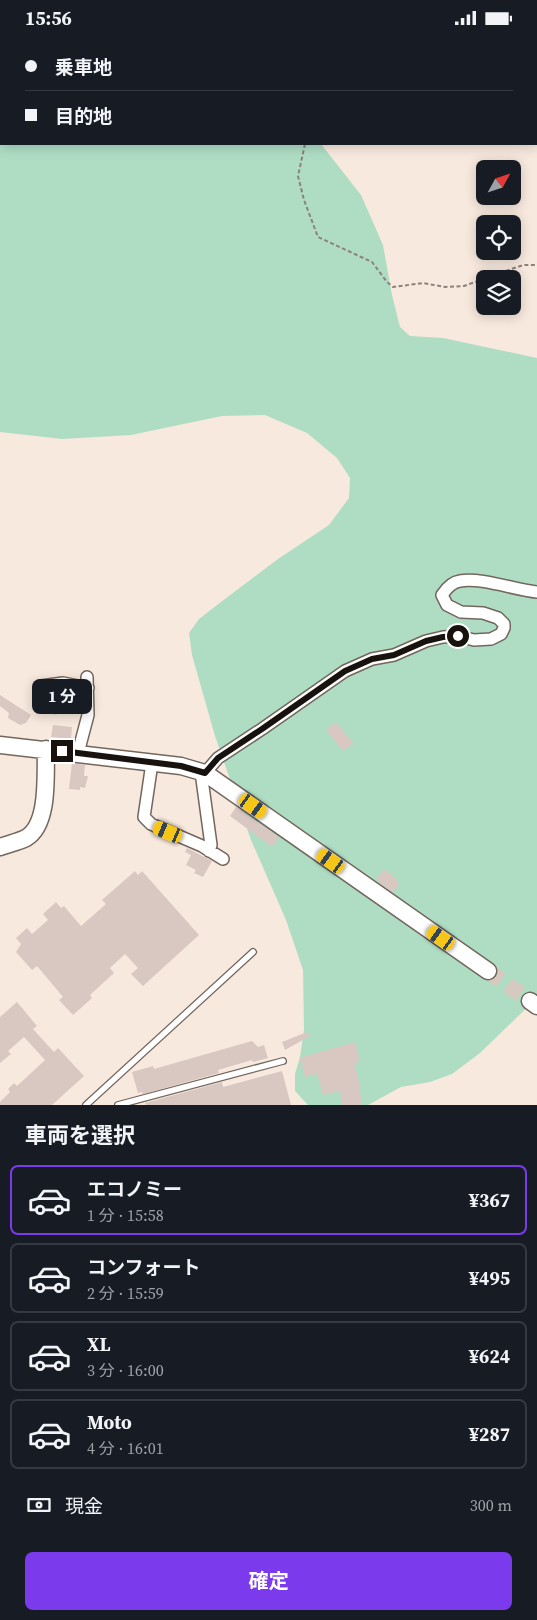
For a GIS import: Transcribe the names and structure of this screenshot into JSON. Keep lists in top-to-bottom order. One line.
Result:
{"north":"top right","page":{"status":"15:56","banner":["乗車地","目的地"],"bubble":"1 分","heading":"車両を選択","list":[{"name":"エコノミー","note":"1 分 · 15:58","value":"¥367"},{"name":"コンフォート","note":"2 分 · 15:59","value":"¥495"},{"name":"XL","note":"3 分 · 16:00","value":"¥624"},{"name":"Moto","note":"4 分 · 16:01","value":"¥287"}],"pay":["現金","300 m"],"buttons":"確定"}}
